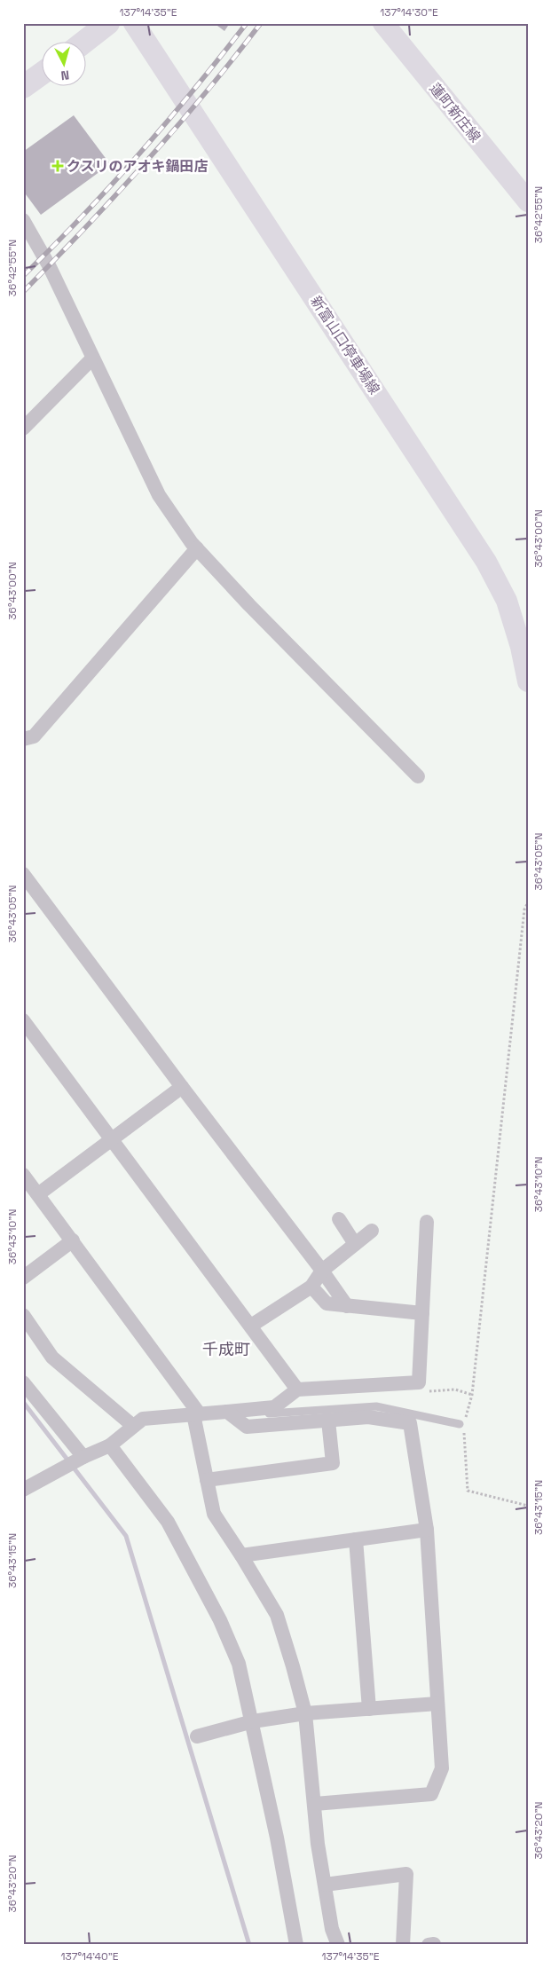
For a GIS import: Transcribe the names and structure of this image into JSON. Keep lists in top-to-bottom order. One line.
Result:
{"streets":{"main road":["蓮町新庄線","新富山口停車場線"]},"districts":["千成町"],"places":{"health":["クスリのアオキ鍋田店"]},"north":"bottom","coordinates":["137°14'35\"E","137°14'30\"E","36°42'55\"N","36°43'00\"N","36°43'05\"N","36°43'10\"N","36°43'15\"N","36°43'20\"N","137°14'40\"E"]}
